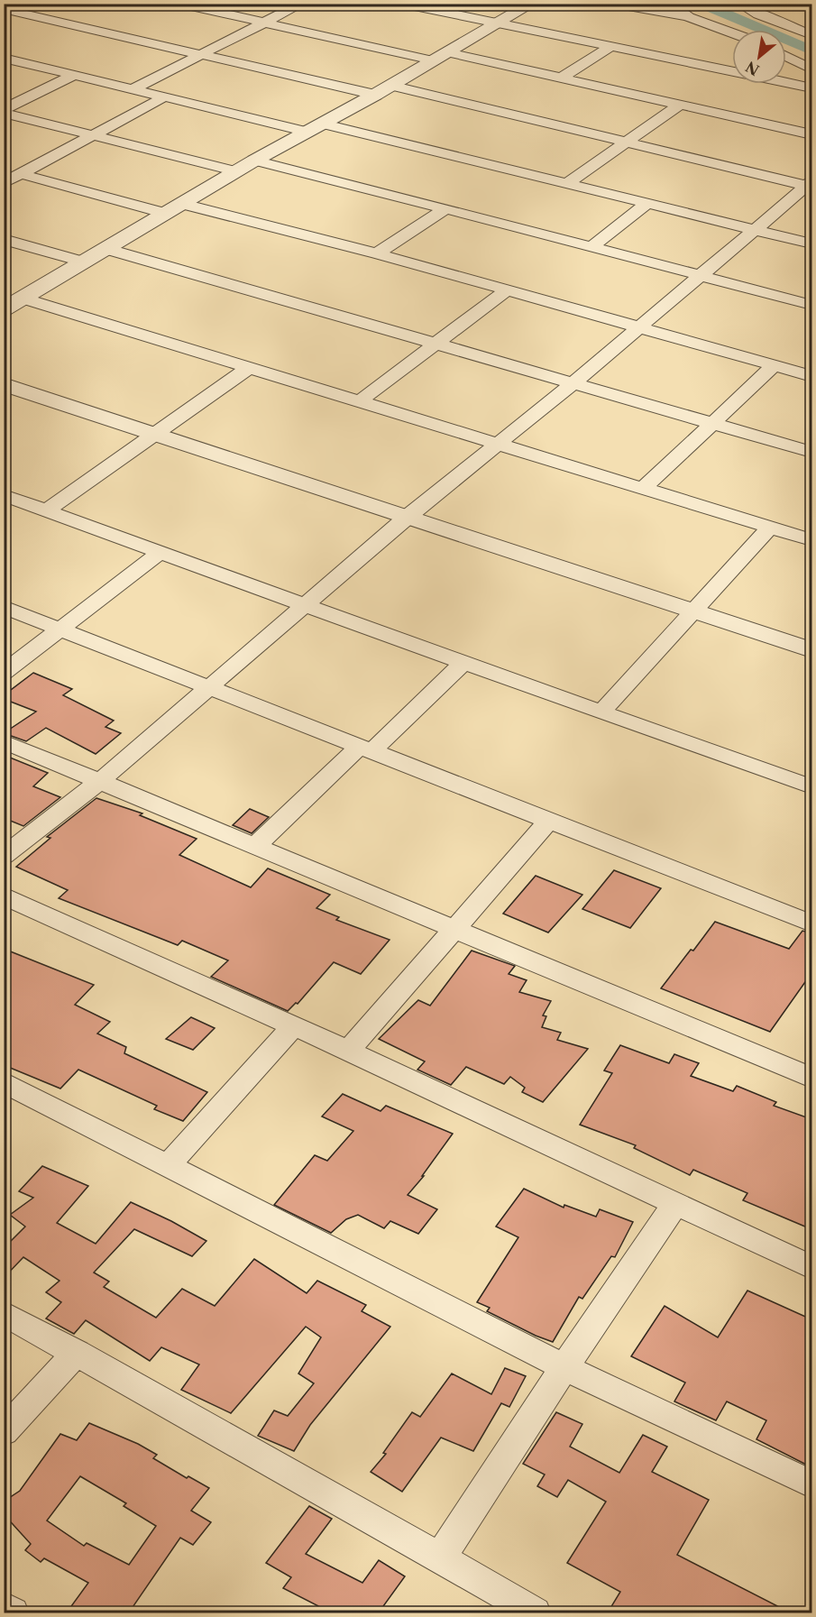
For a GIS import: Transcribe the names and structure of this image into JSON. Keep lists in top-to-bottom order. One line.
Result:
{"north":"bottom left"}
